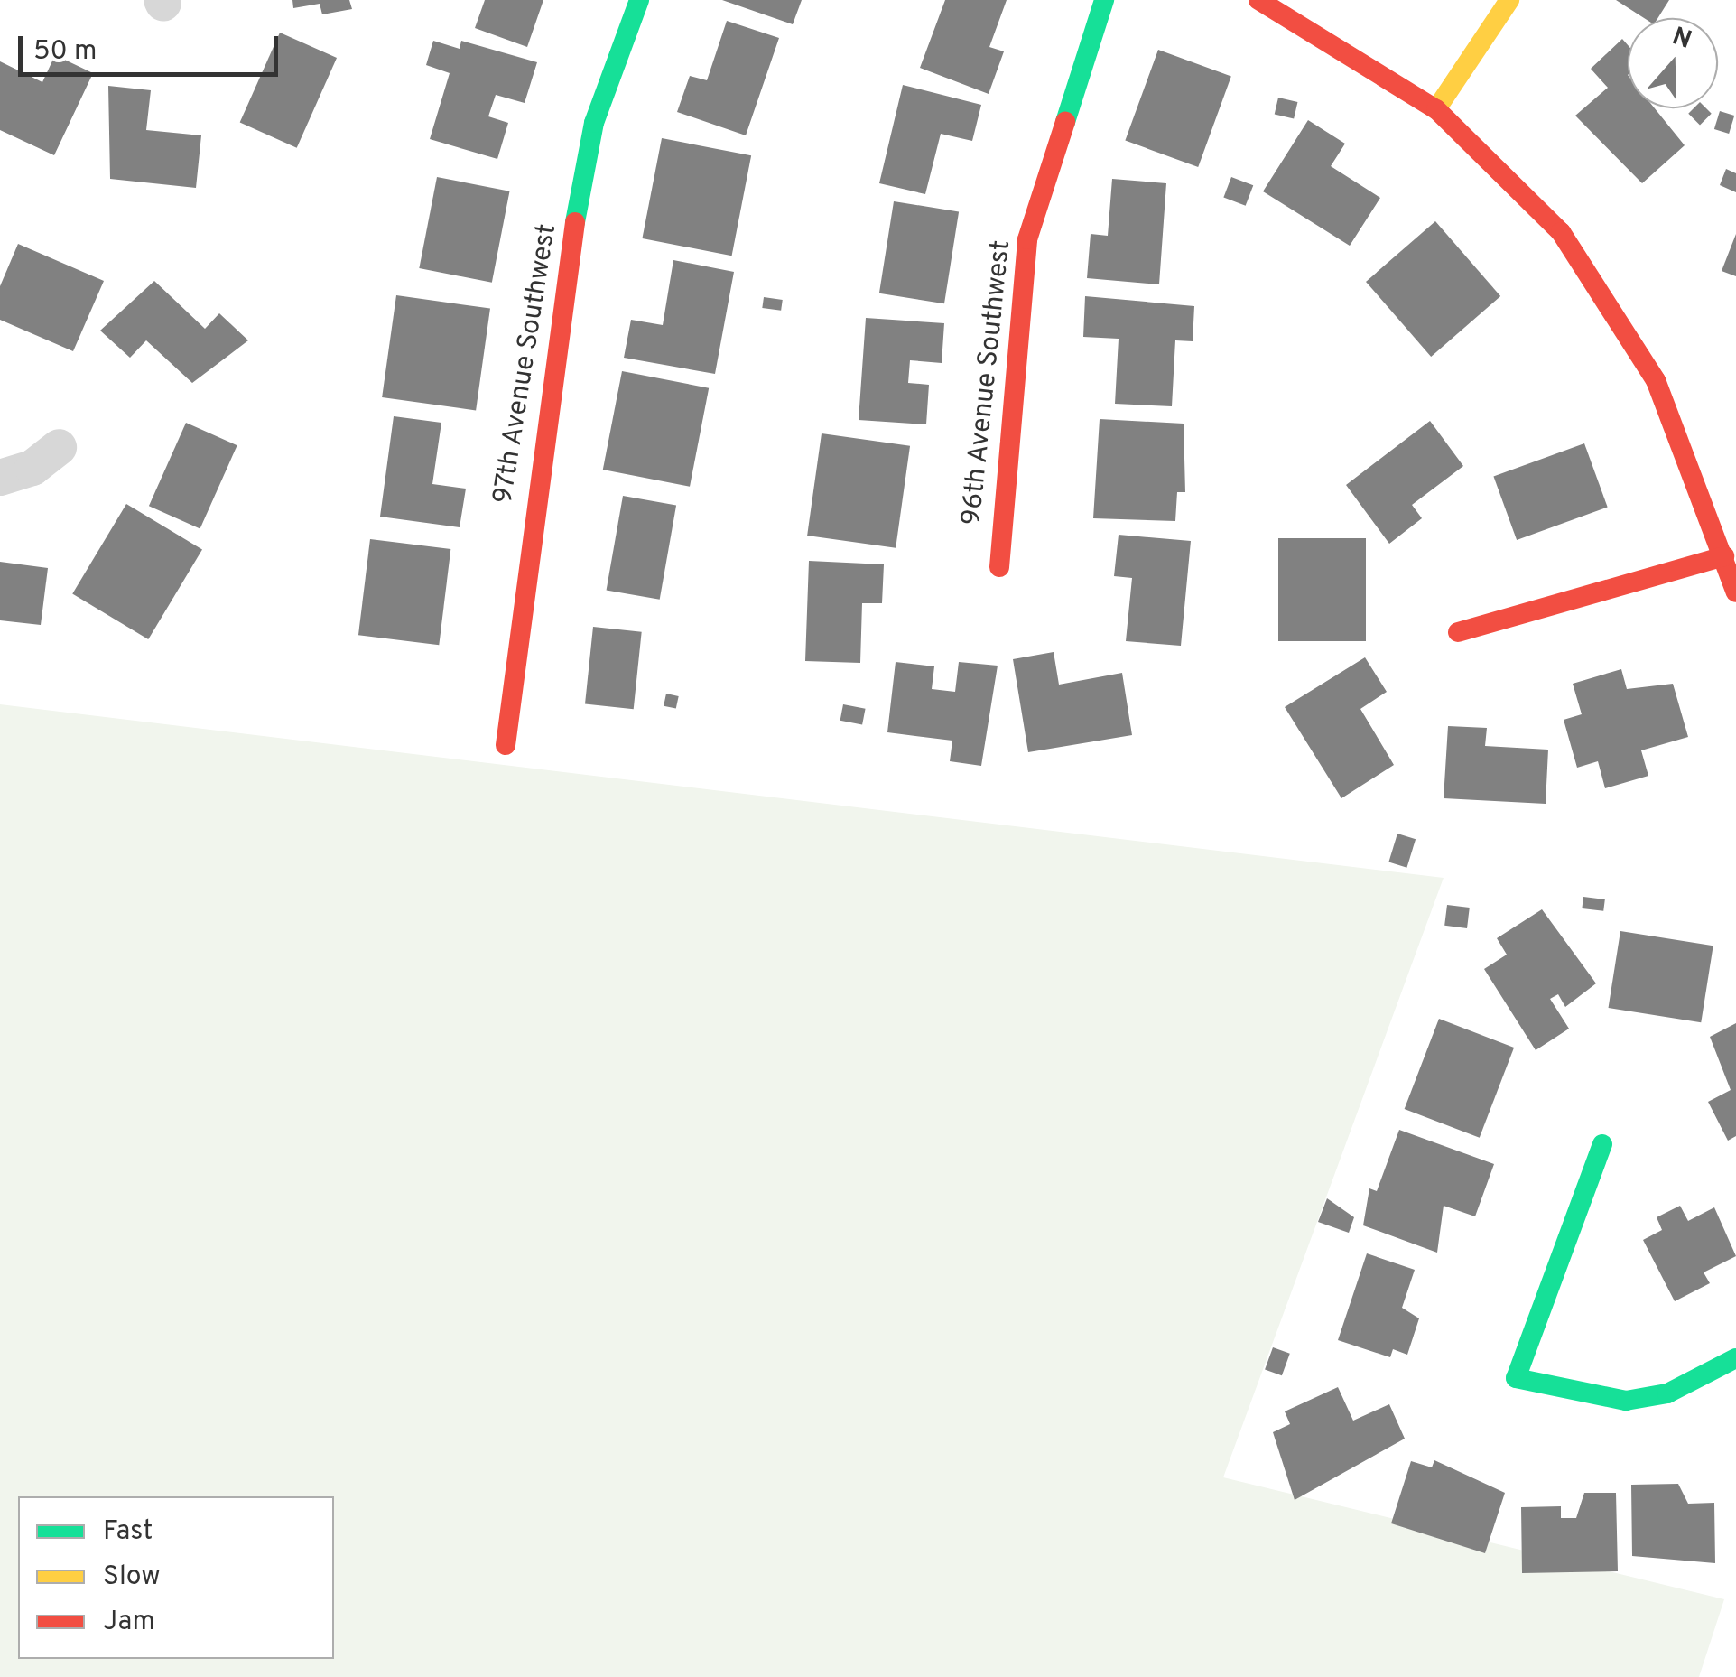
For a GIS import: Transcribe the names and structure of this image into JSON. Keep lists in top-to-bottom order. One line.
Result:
{"streets":{"street":["97th Avenue Southwest","96th Avenue Southwest"]},"legend":["Fast","Slow","Jam"],"scale_bar":"50 m","north":"top"}
